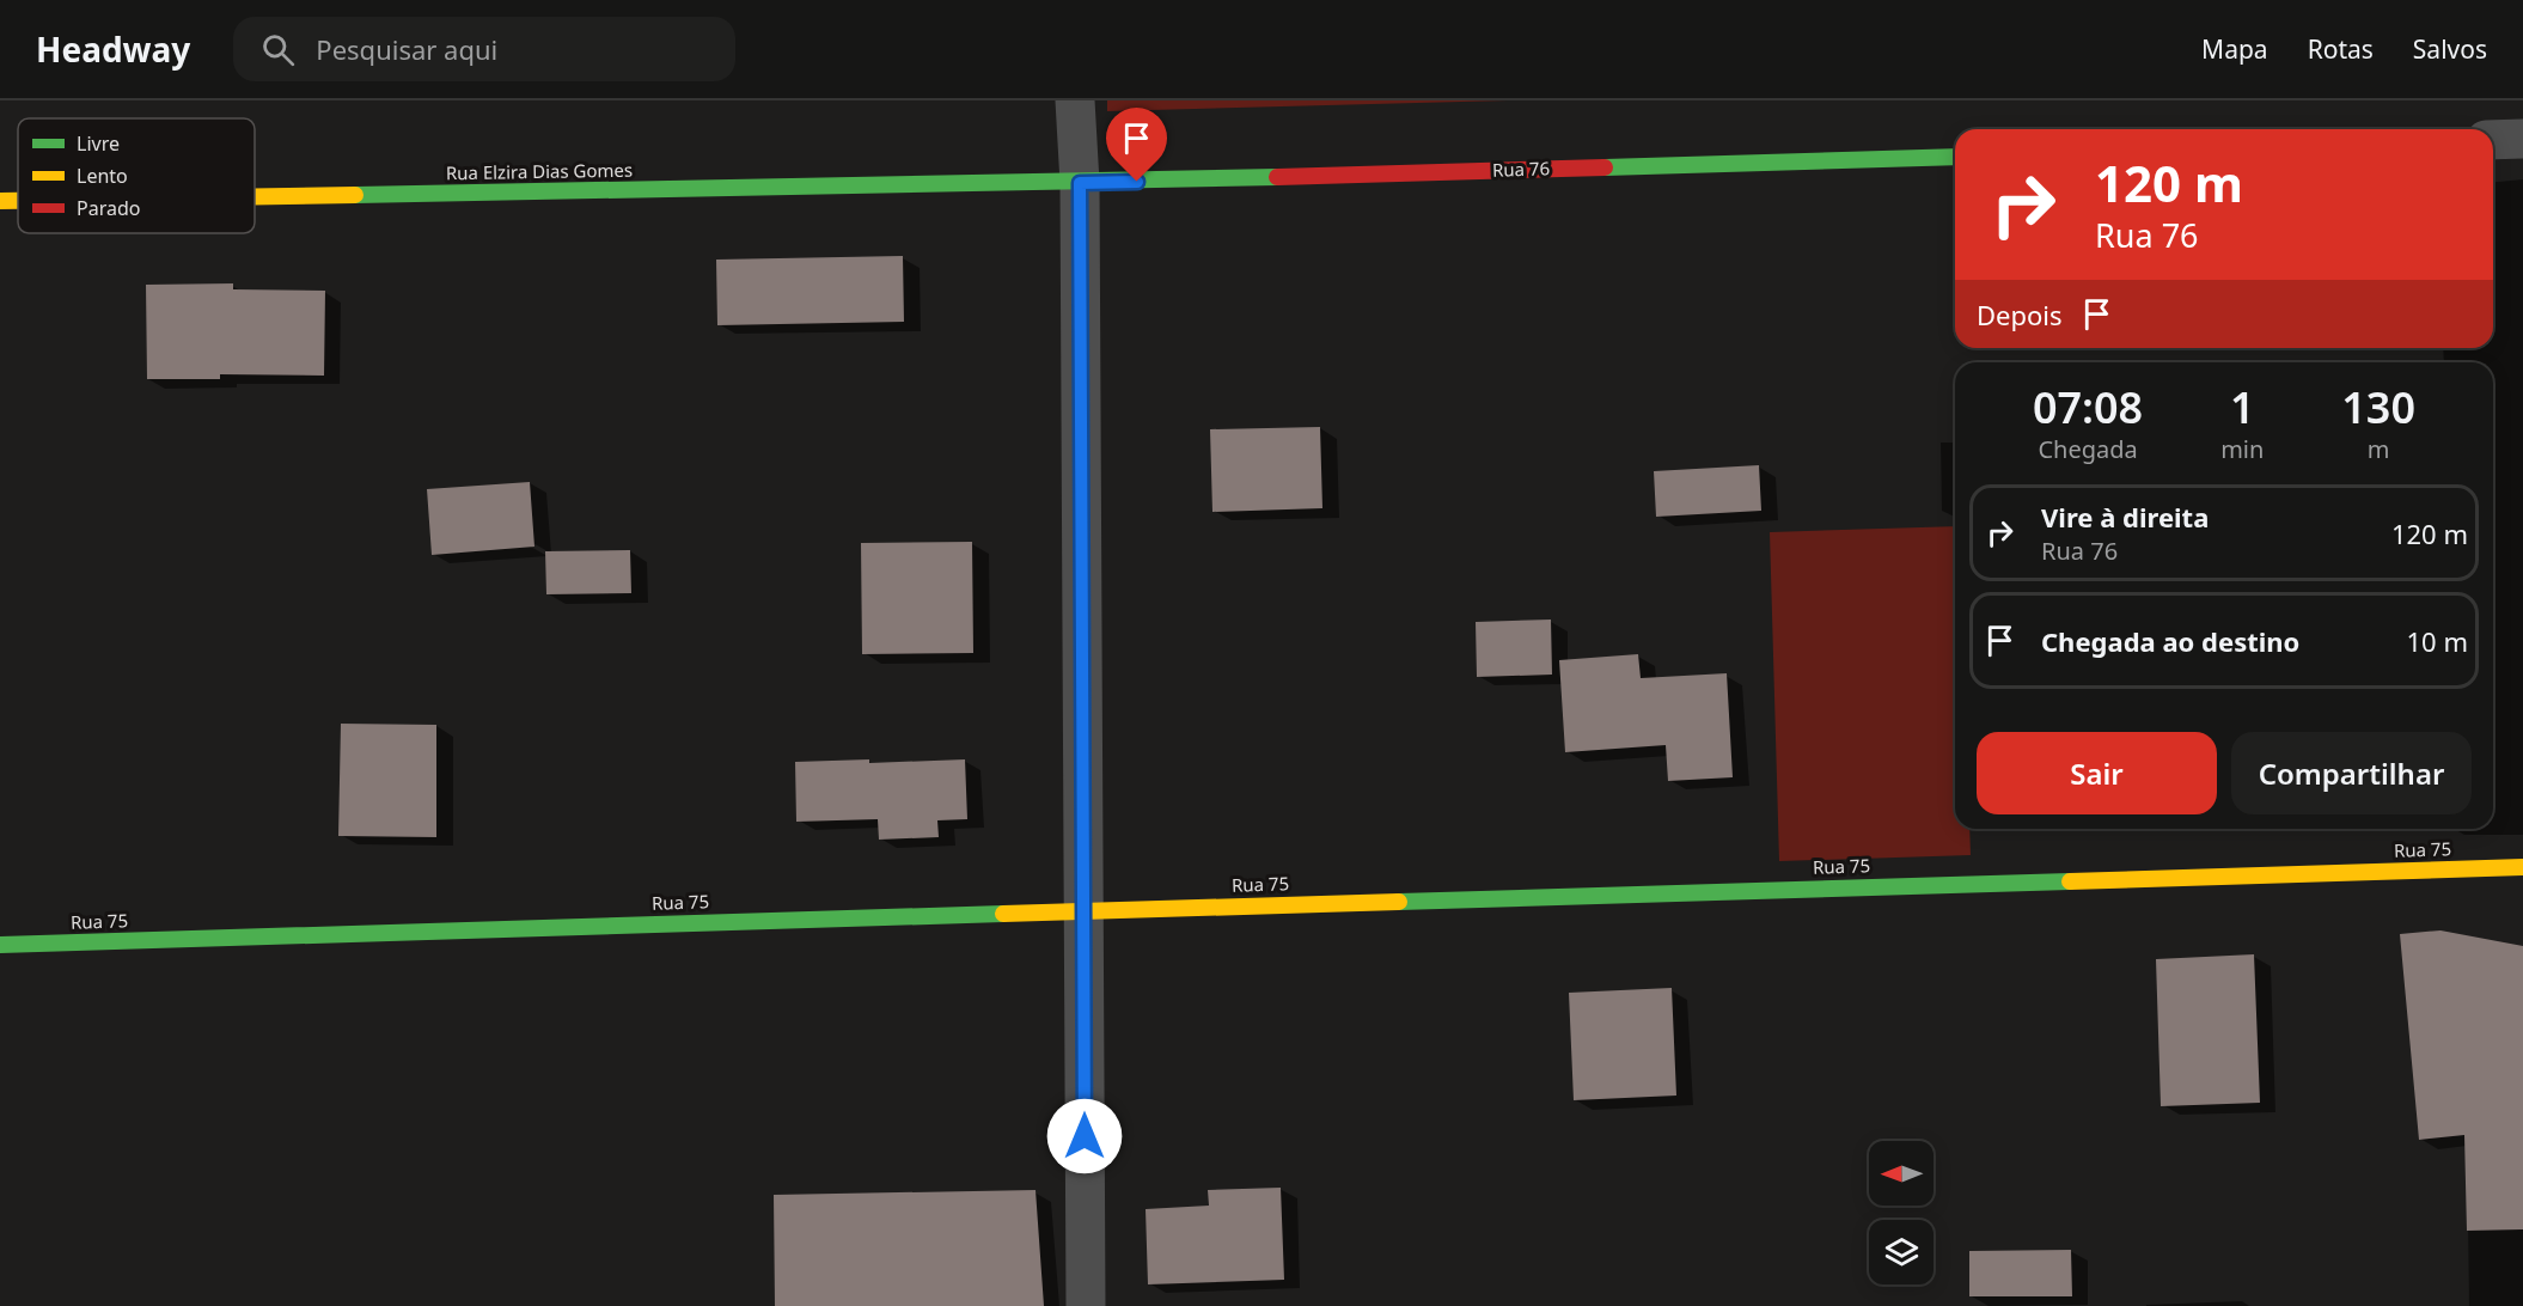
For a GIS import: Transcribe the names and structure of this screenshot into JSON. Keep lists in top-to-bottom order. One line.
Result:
{"streets":{"street":["Rua 76","Rua Elzira Dias Gomes","Rua 75"]},"crossings":[["Rua 76","Rua Elzira Dias Gomes"]],"legend":["Livre","Lento","Parado"],"north":"left","page":{"header":"Headway","search":"Pesquisar aqui","nav":["Mapa","Rotas","Salvos"],"turn":["120 m","Rua 76"],"then":"Depois","eta":["07:08","Chegada","1","min","130","m"],"list":[{"name":"Vire à direita","note":"Rua 76","value":"120 m"},{"name":"Chegada ao destino","value":"10 m"}],"buttons":["Sair","Compartilhar"]}}
